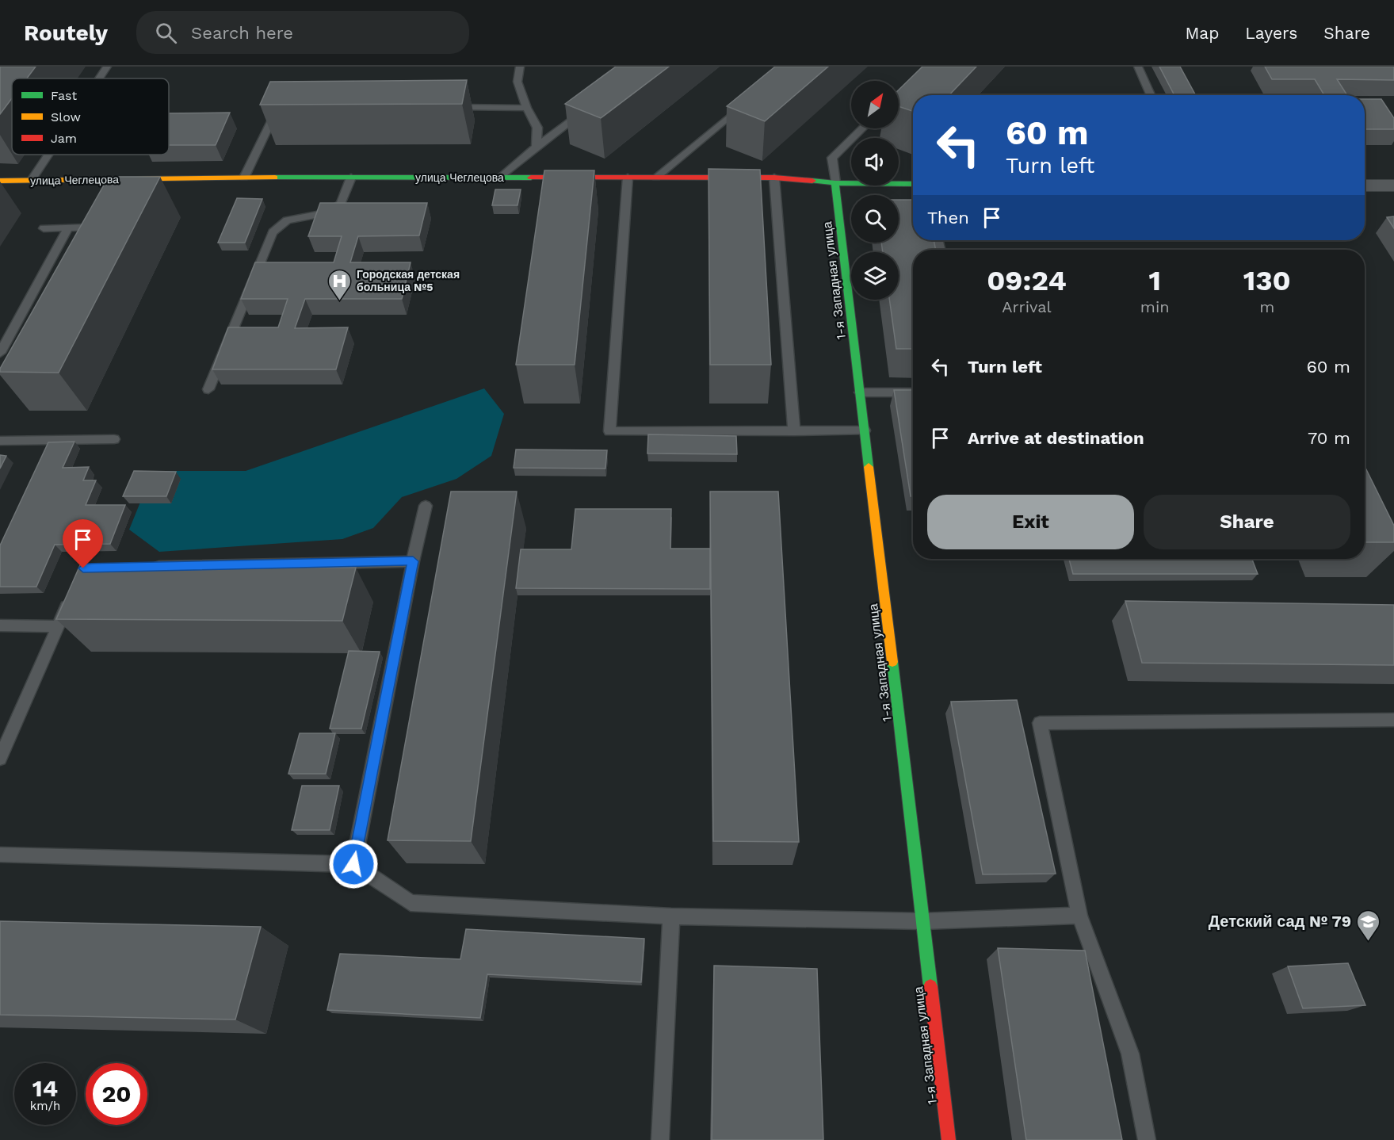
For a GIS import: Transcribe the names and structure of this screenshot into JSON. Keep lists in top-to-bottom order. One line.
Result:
{"streets":{"street":["улица Чеглецова","1-я Западная улица"]},"crossings":[["улица Чеглецова","1-я Западная улица"]],"places":{"hospital":["Городская детская больница №5"],"school or university":["Детский сад № 79"]},"legend":["Fast","Slow","Jam"],"north":"top right","page":{"header":"Routely","search":"Search here","nav":["Map","Layers","Share"],"turn":["60 m","Turn left"],"then":"Then","eta":["09:24","Arrival","1","min","130","m"],"list":[{"name":"Turn left","value":"60 m"},{"name":"Arrive at destination","value":"70 m"}],"buttons":["Exit","Share"],"speed":"14 km/h","limit":"20"}}
